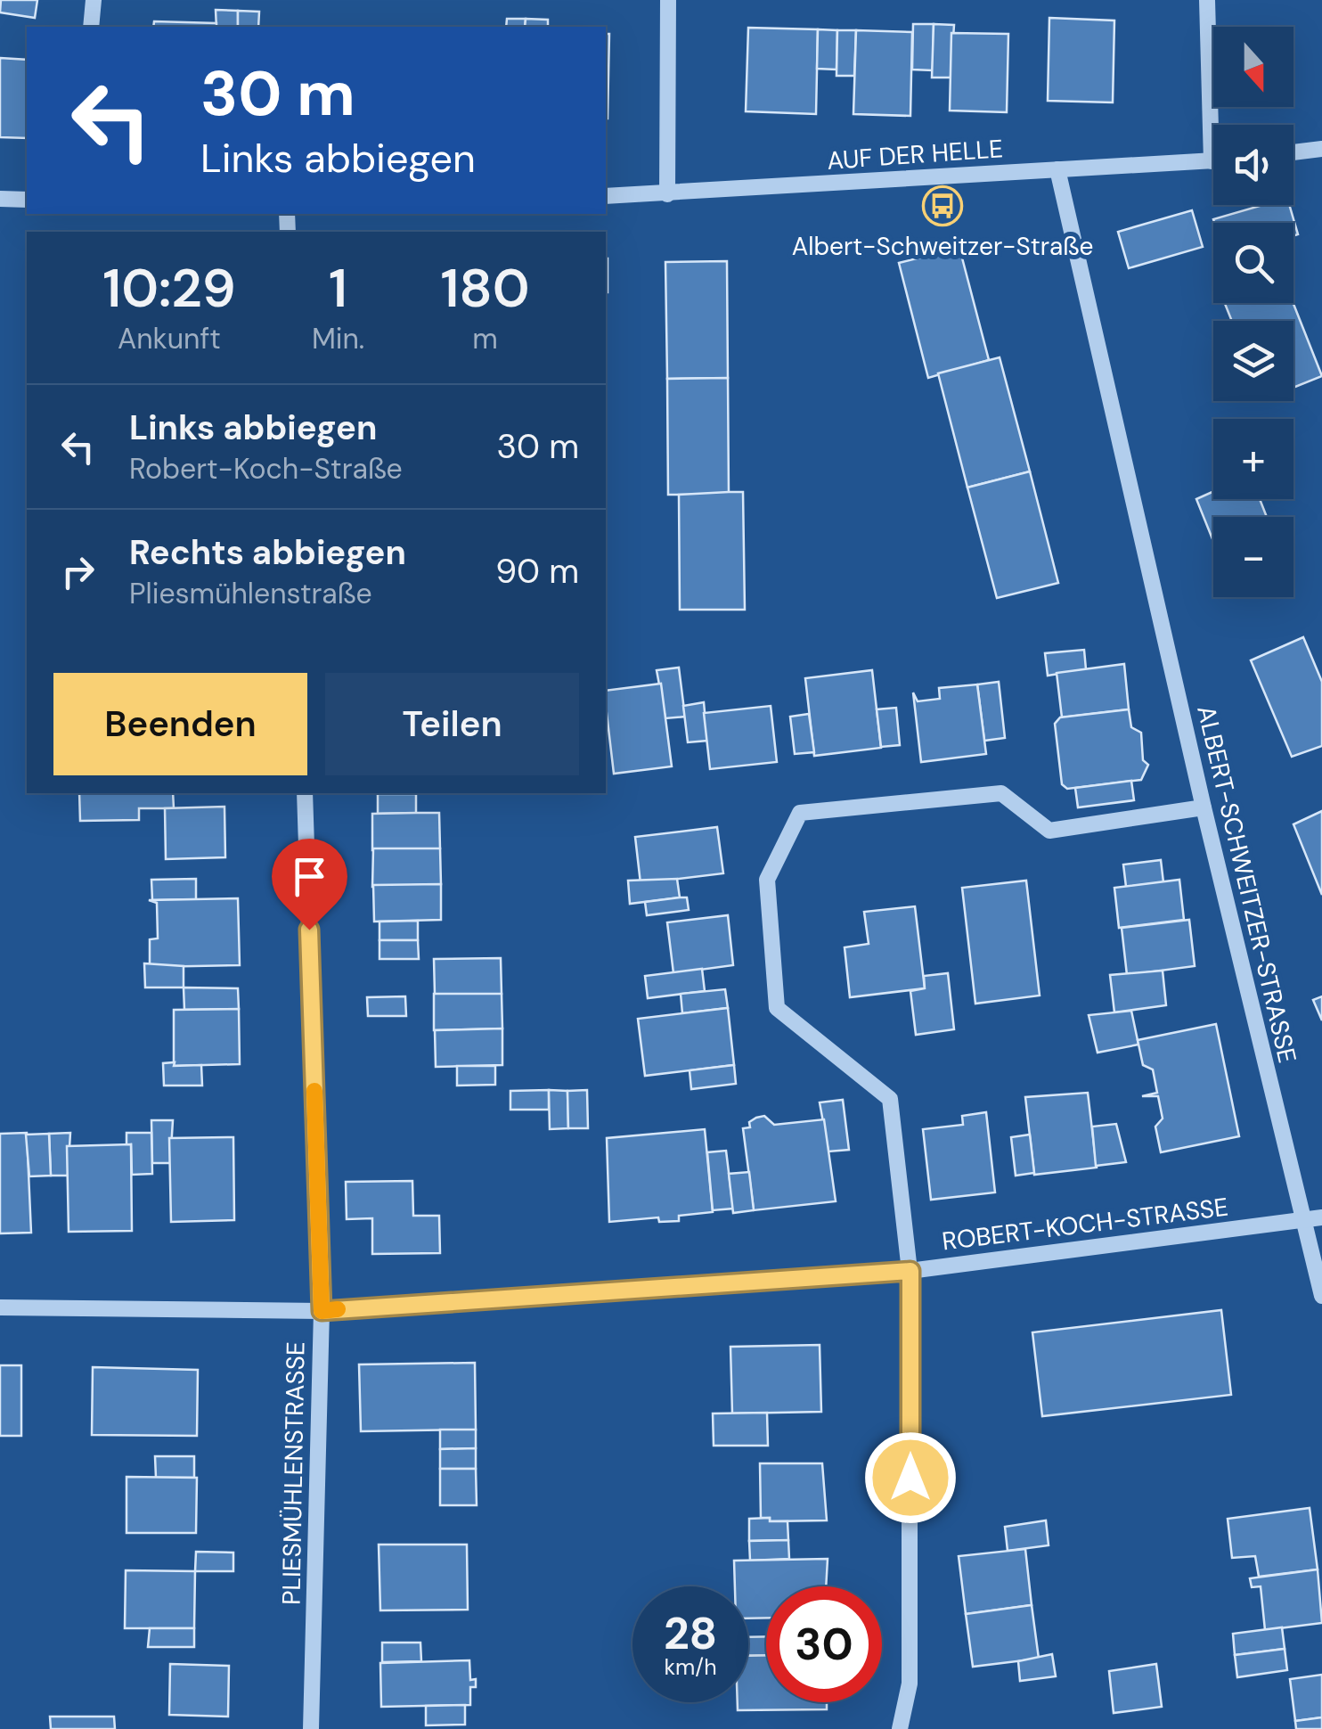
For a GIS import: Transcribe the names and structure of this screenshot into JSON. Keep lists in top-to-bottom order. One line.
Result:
{"streets":{"street":["AUF DER HELLE","ALBERT-SCHWEITZER-STRASSE","ROBERT-KOCH-STRASSE","PLIESMÜHLENSTRASSE"]},"crossings":[["AUF DER HELLE","ALBERT-SCHWEITZER-STRASSE"],["ALBERT-SCHWEITZER-STRASSE","ROBERT-KOCH-STRASSE"],["ROBERT-KOCH-STRASSE","PLIESMÜHLENSTRASSE"]],"places":{"bus stop":["Albert-Schweitzer-Straße"]},"north":"bottom","page":{"map_buttons":["+","−"],"turn":["30 m","Links abbiegen"],"eta":["10:29","Ankunft","1","Min.","180","m"],"list":[{"name":"Links abbiegen","note":"Robert-Koch-Straße","value":"30 m"},{"name":"Rechts abbiegen","note":"Pliesmühlenstraße","value":"90 m"}],"buttons":["Beenden","Teilen"],"speed":"28 km/h","limit":"30"}}
